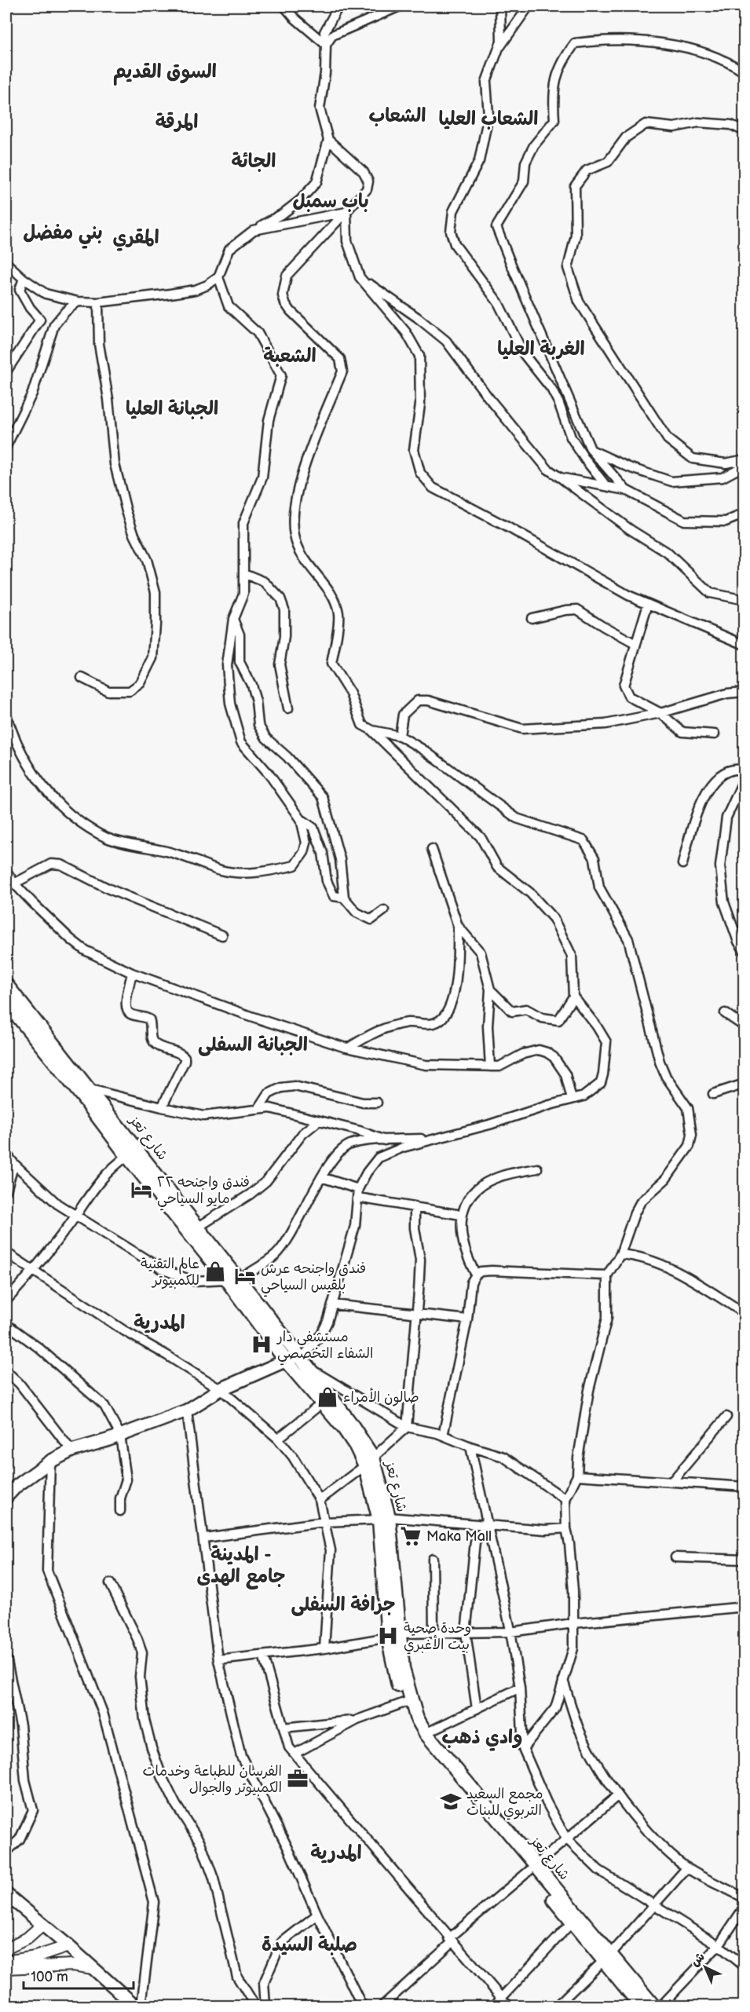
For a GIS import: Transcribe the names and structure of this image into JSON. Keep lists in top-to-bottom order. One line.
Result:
{"streets":{"main road":["شارع تعز"]},"districts":["السوق القديم","الشعاب","الشعاب العليا","المرقة","الجائة","باب سمبل","بني مفضل","المقري","الغربة العليا","الشعبة","الجبانة العليا","الجبانة السفلى","المدرية","المدينة - جامع الهدى","جرافة السفلى","وادي ذهب","المدرية","صلبة السيدة"],"places":{"hotel":["فندق واجنحه ٢٢ مايو السياحي","فندق واجنحه عرش بلقيس السياحي"],"shop":["عالم التقنية للكمبيوتر","صالون الأمراء"],"hospital":["مستشفى دار الشفاء التخصصي","وحدة صحية بيت الأغبري"],"supermarket":["Maka Mall"],"office":["الفرسان للطباعة وخدمات الكمبيوتر والجوال"],"school or university":["مجمع السعيد التربوي للبنات"]},"scale_bar":"100 m","north":"top left"}
